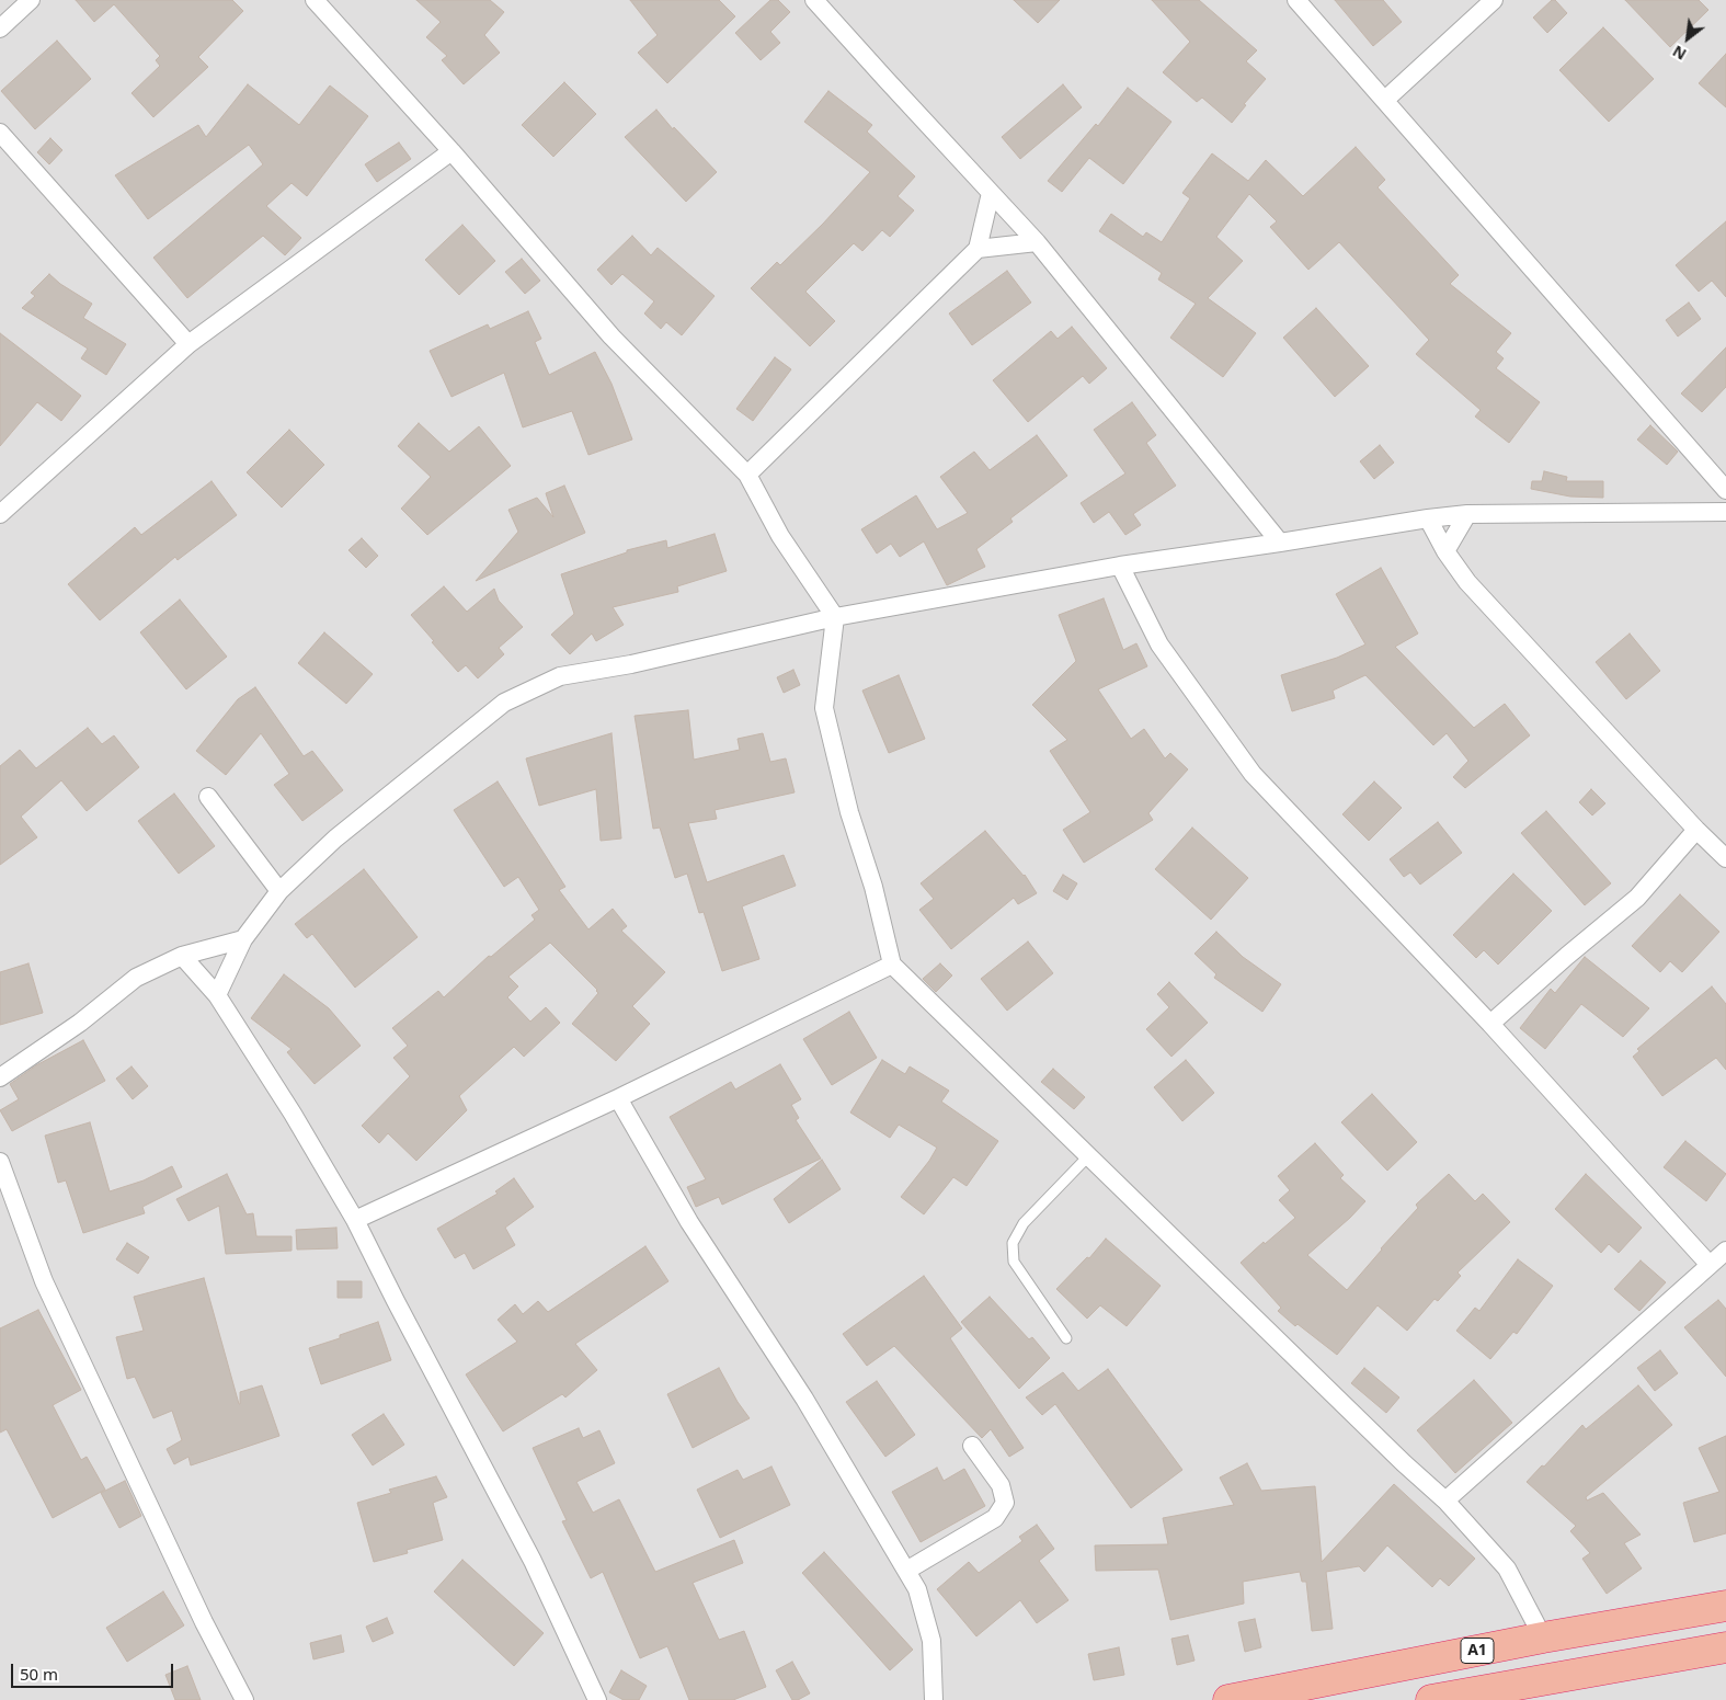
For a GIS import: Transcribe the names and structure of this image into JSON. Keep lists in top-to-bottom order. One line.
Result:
{"streets":{"highway":["A1"]},"scale_bar":"50 m","north":"bottom left"}
